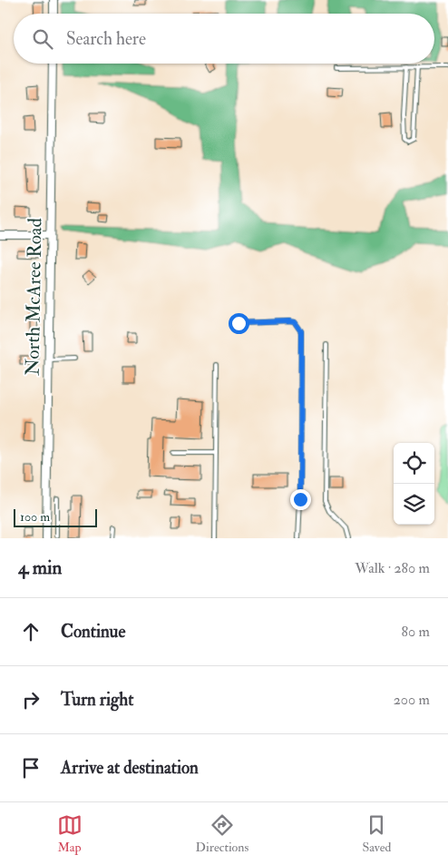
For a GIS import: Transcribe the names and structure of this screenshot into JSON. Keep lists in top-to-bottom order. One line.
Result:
{"streets":{"street":["North McAree Road"]},"scale_bar":"100 m","page":{"search":"Search here","scale":"100 m","heading":["4 min","Walk · 280 m"],"list":[["Continue","80 m"],["Turn right","200 m"],"Arrive at destination"],"nav":["Map","Directions","Saved"]}}
